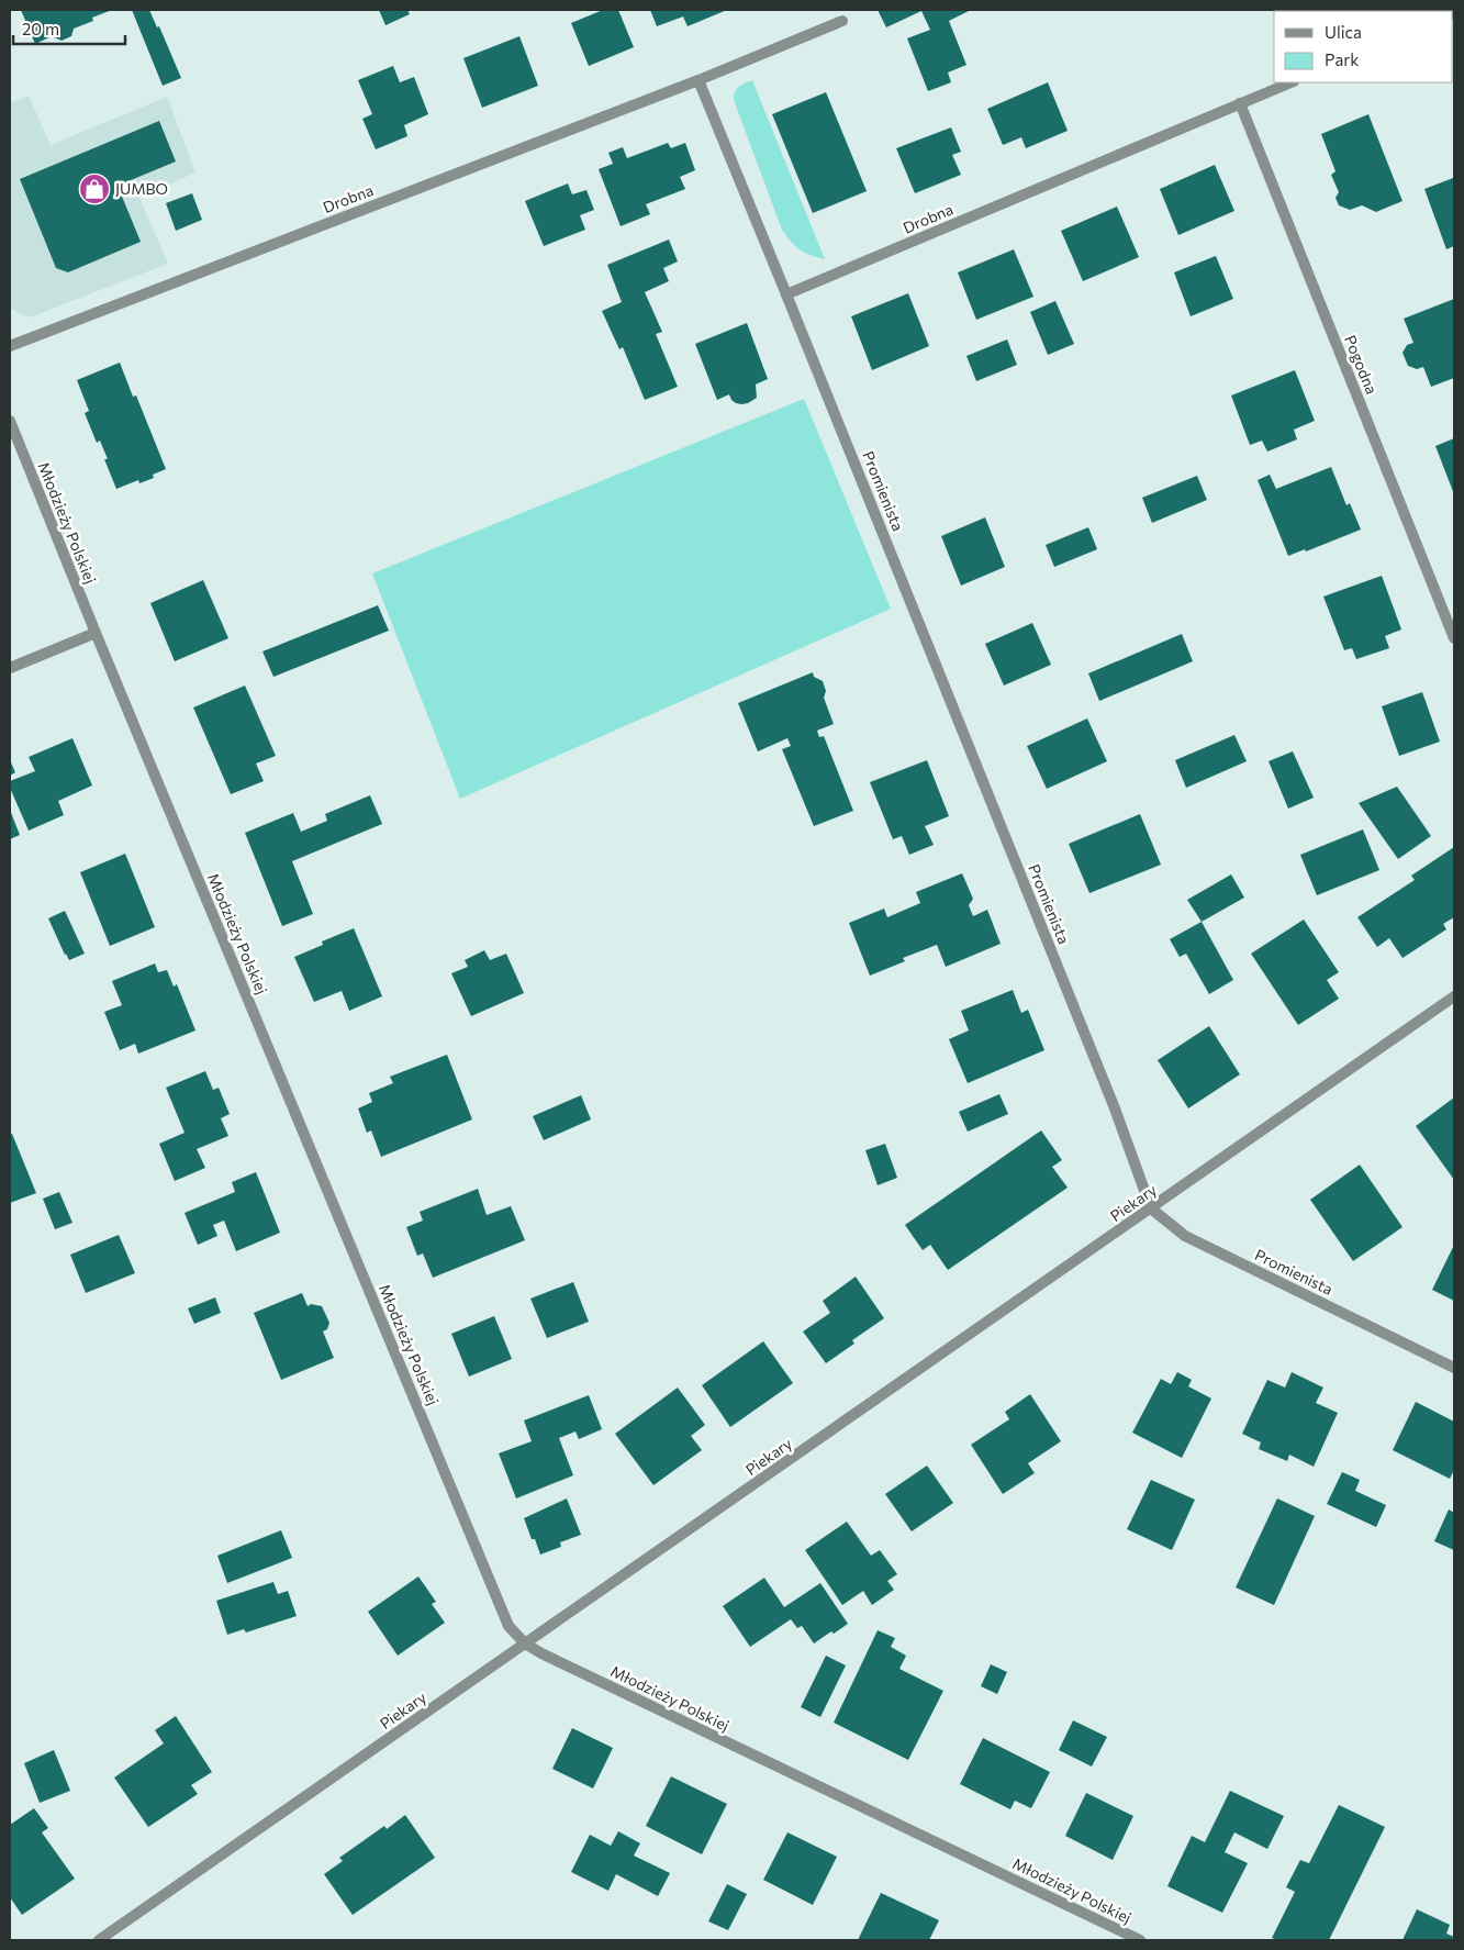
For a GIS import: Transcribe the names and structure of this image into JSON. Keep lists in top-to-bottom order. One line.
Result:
{"streets":{"street":["Drobna","Pogodna","Promienista","Młodzieży Polskiej","Piekary"]},"crossings":[["Drobna","Pogodna"],["Drobna","Promienista"],["Promienista","Piekary"],["Młodzieży Polskiej","Piekary"]],"places":{"shop":["JUMBO"]},"legend":["Ulica","Park"],"scale_bar":"20 m"}
